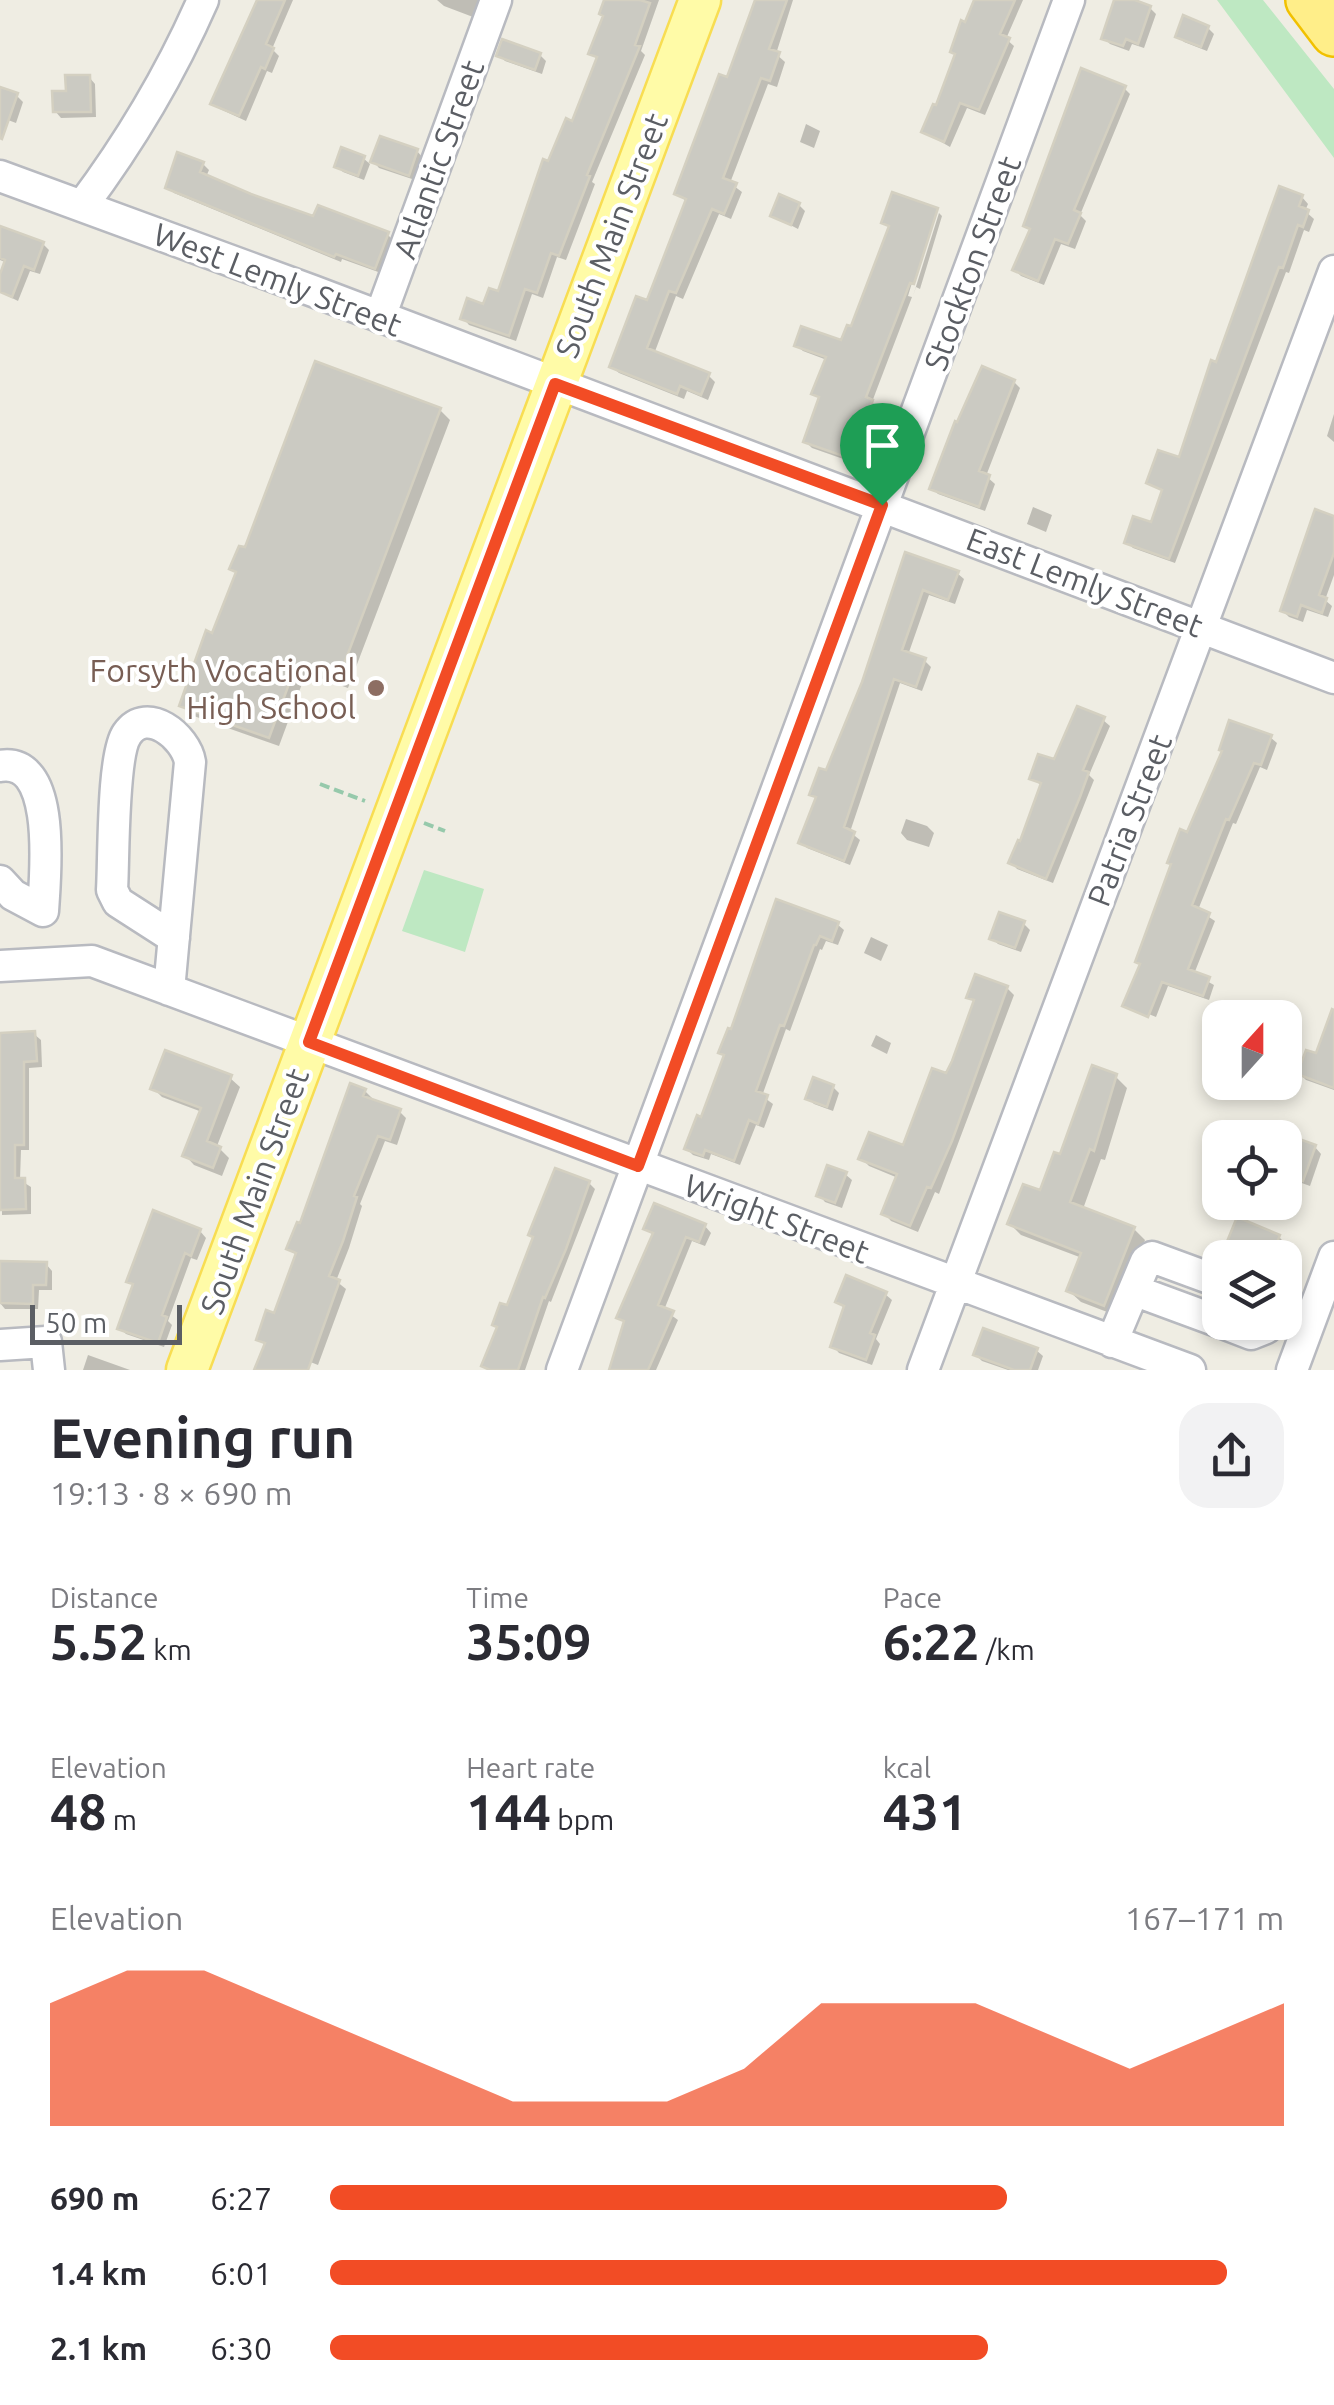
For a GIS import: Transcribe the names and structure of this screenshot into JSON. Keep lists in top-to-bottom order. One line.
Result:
{"streets":{"main road":["South Main Street"],"street":["Atlantic Street","Stockton Street","West Lemly Street","East Lemly Street","Patria Street","Wright Street"]},"crossings":[["Atlantic Street","West Lemly Street"],["South Main Street","West Lemly Street"],["South Main Street","East Lemly Street"],["South Main Street","Wright Street"],["Stockton Street","East Lemly Street"],["Stockton Street","Wright Street"],["West Lemly Street","East Lemly Street"],["East Lemly Street","Patria Street"],["Patria Street","Wright Street"]],"places":["Forsyth Vocational High School"],"scale_bar":"50 m","north":"top","page":{"scale":"50 m","heading":["Evening run","19:13 · 8 × 690 m"],"stats":[["Distance","5.52 km"],["Time","35:09"],["Pace","6:22 /km"],["Elevation","48 m"],["Heart rate","144 bpm"],["kcal","431"]],"chart":["Elevation","167–171 m"],"list":[{"name":"690 m","note":"6:27"},{"name":"1.4 km","note":"6:01"},{"name":"2.1 km","note":"6:30"}]}}
